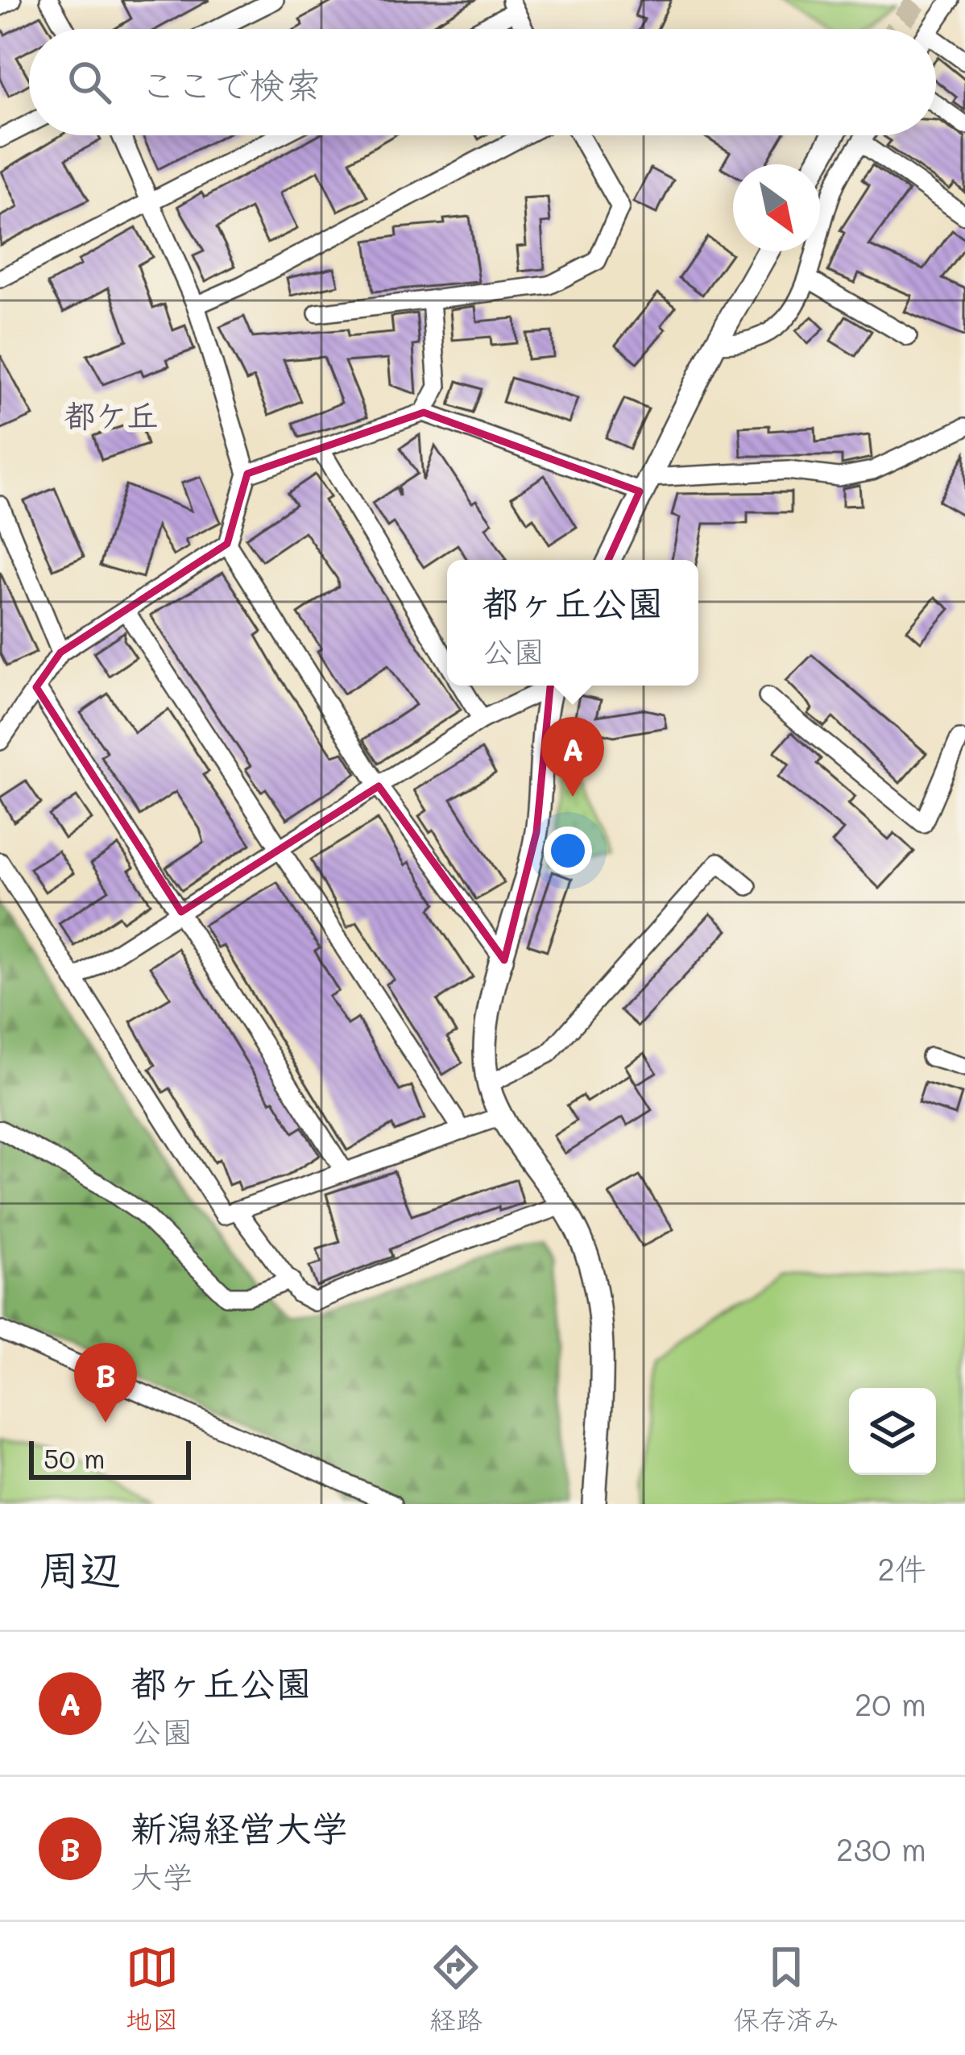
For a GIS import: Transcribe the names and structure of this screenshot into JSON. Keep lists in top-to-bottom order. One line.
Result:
{"districts":["都ケ丘"],"scale_bar":"50 m","north":"bottom right","page":{"search":"ここで検索","popup":["都ヶ丘公園","公園"],"pins":["A","B"],"scale":"50 m","heading":["周辺","2件"],"list":[{"mark":"A","name":"都ヶ丘公園","note":"公園","value":"20 m"},{"mark":"B","name":"新潟経営大学","note":"大学","value":"230 m"}],"nav":["地図","経路","保存済み"]}}
